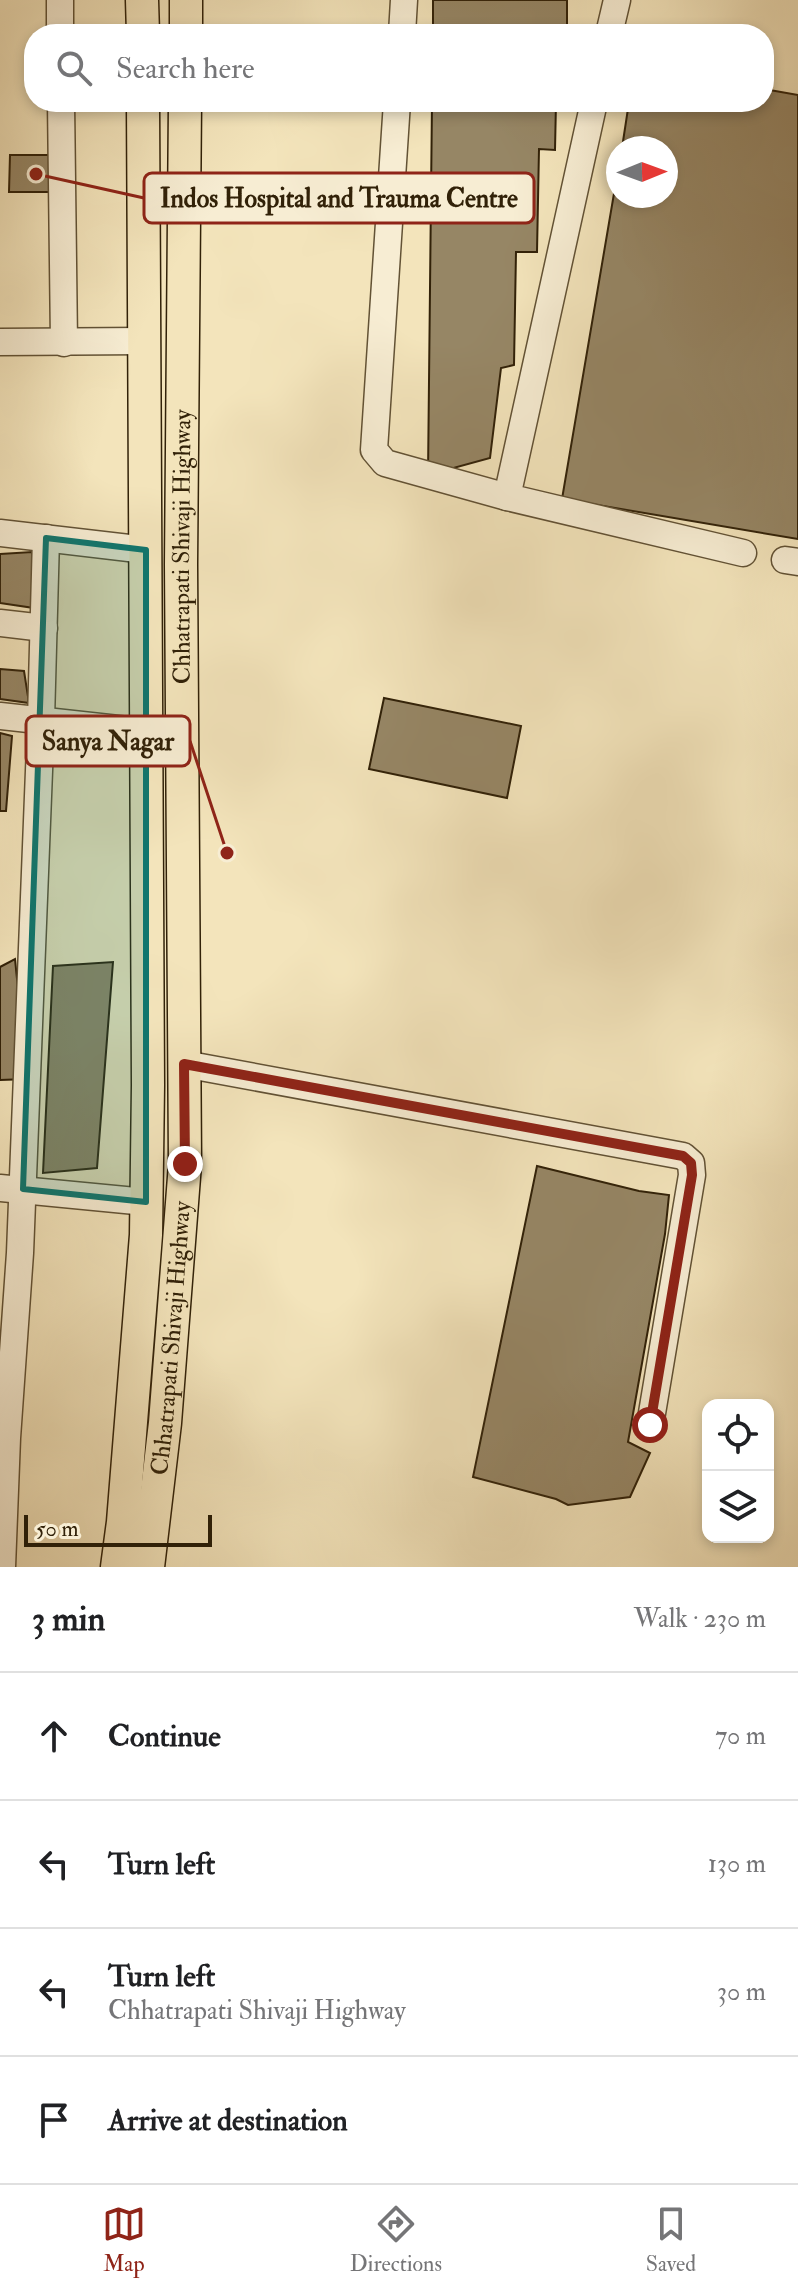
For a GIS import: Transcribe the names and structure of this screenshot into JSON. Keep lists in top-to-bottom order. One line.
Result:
{"streets":{"main road":["Chhatrapati Shivaji Highway"]},"places":["Indos Hospital and Trauma Centre","Sanya Nagar"],"scale_bar":"50 m","north":"right","page":{"search":"Search here","scale":"50 m","heading":["3 min","Walk · 230 m"],"list":[["Continue","70 m"],["Turn left","130 m"],["Turn left","Chhatrapati Shivaji Highway","30 m"],"Arrive at destination"],"nav":["Map","Directions","Saved"]}}
